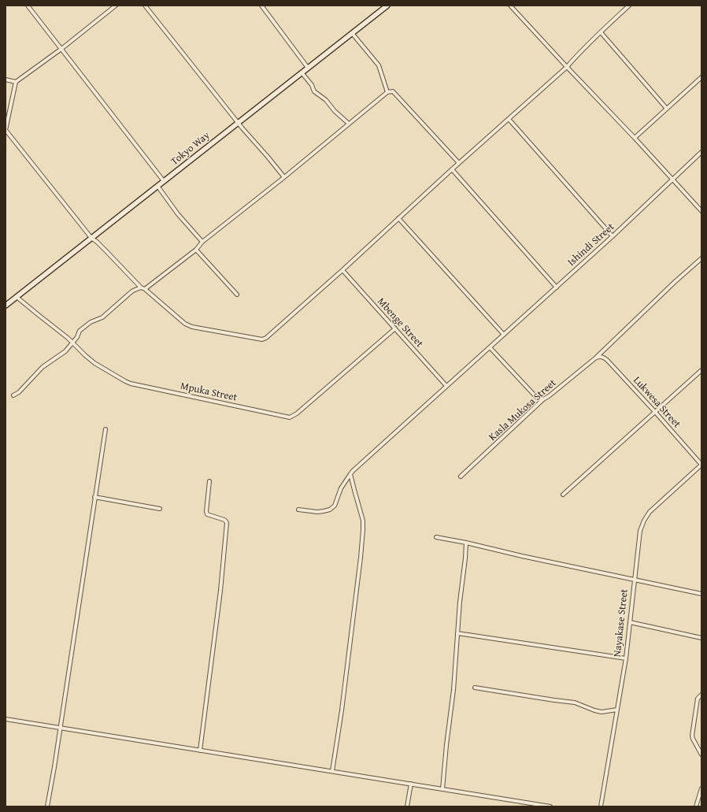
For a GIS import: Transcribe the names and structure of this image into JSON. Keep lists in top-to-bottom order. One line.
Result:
{"streets":{"street":["Tokyo Way","Ishindi Street","Mbenge Street","Mpuka Street","Lukwesa Street","Kasla Mukosa Street","Nayakase Street"]},"crossings":[["Tokyo Way","Mpuka Street"],["Ishindi Street","Mbenge Street"],["Mbenge Street","Mpuka Street"],["Lukwesa Street","Kasla Mukosa Street"],["Lukwesa Street","Nayakase Street"]]}
